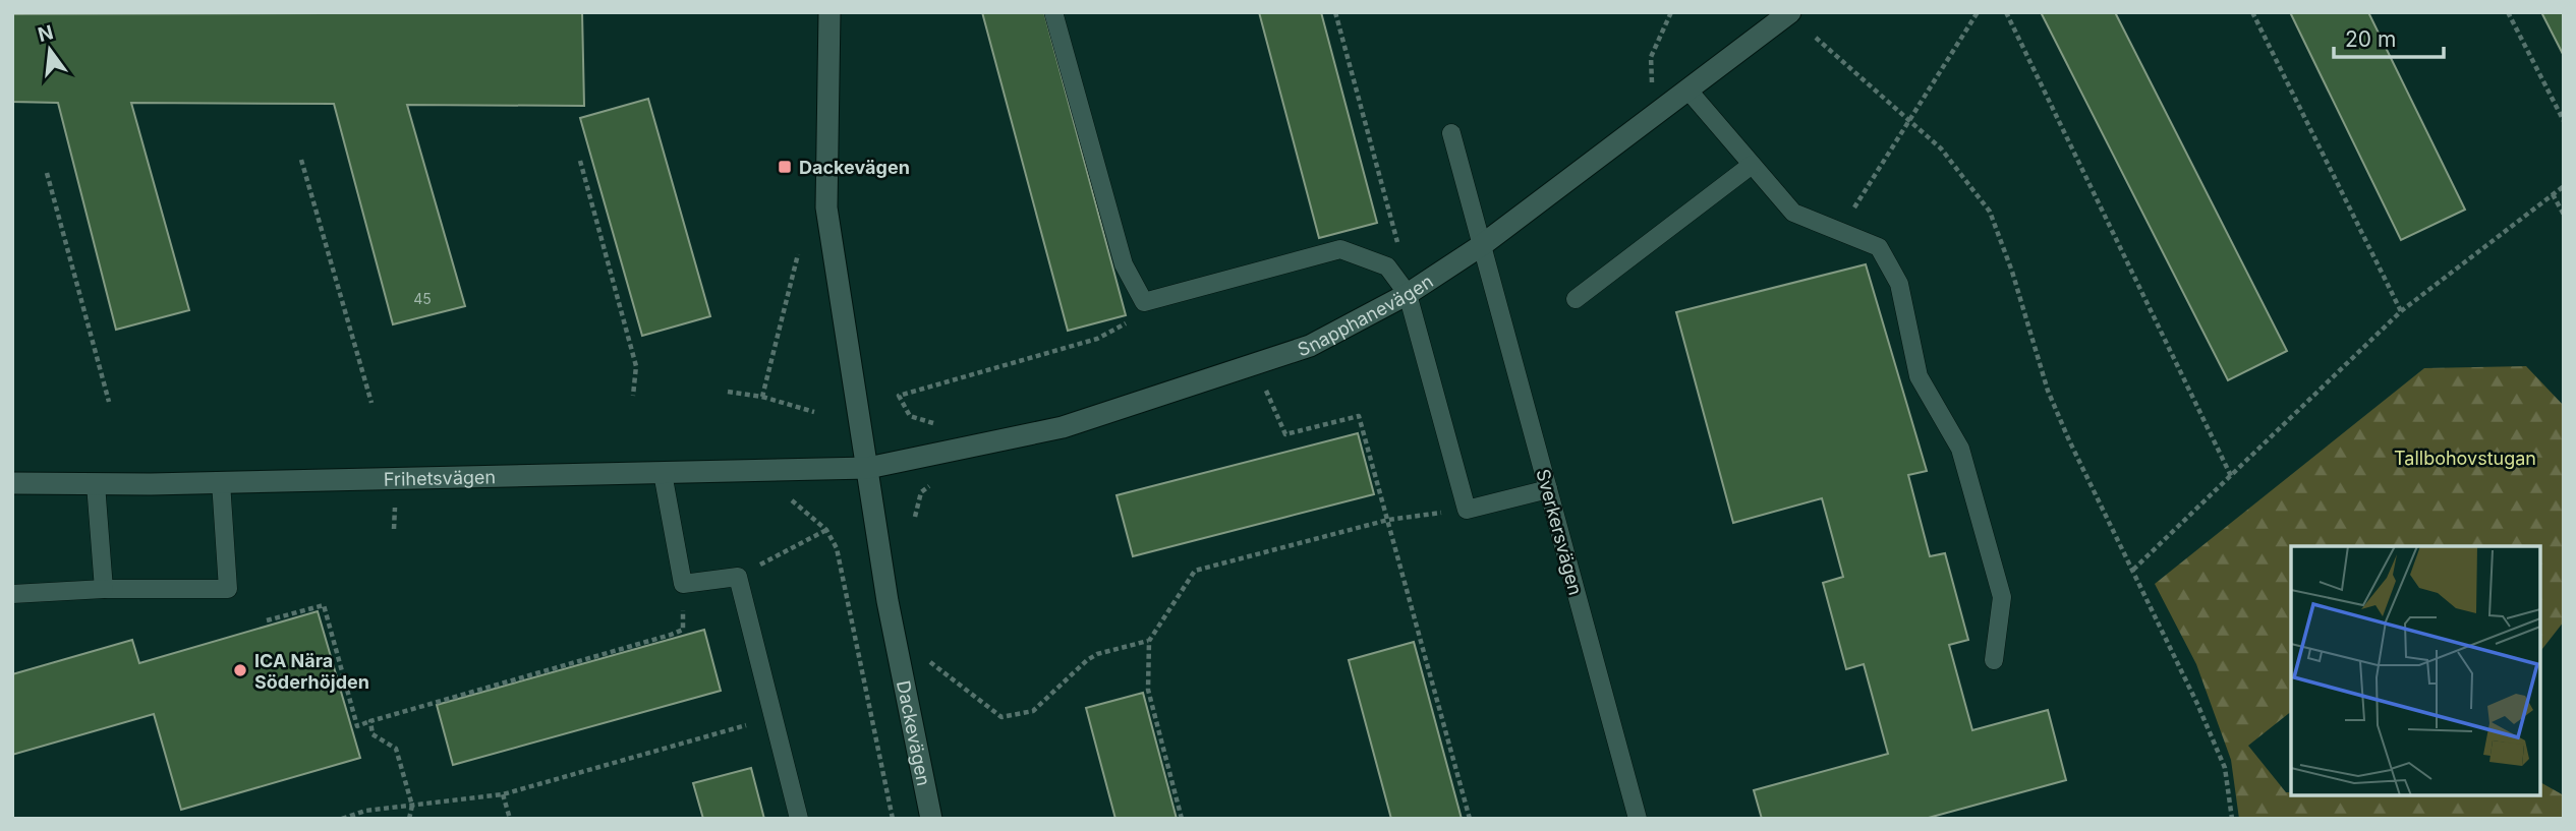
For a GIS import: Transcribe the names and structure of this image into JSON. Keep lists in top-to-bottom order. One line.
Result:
{"streets":{"street":["Snapphanevägen","Frihetsvägen","Dackevägen"],"lane":["Sverkersvägen"]},"crossings":[["Snapphanevägen","Frihetsvägen"],["Snapphanevägen","Sverkersvägen"],["Snapphanevägen","Dackevägen"],["Frihetsvägen","Dackevägen"]],"parks":["Tallbohovstugan"],"places":{"transit":["Dackevägen"],"other":["ICA Nära Söderhöjden"]},"house_numbers":["45"],"scale_bar":"20 m","north":"top"}
